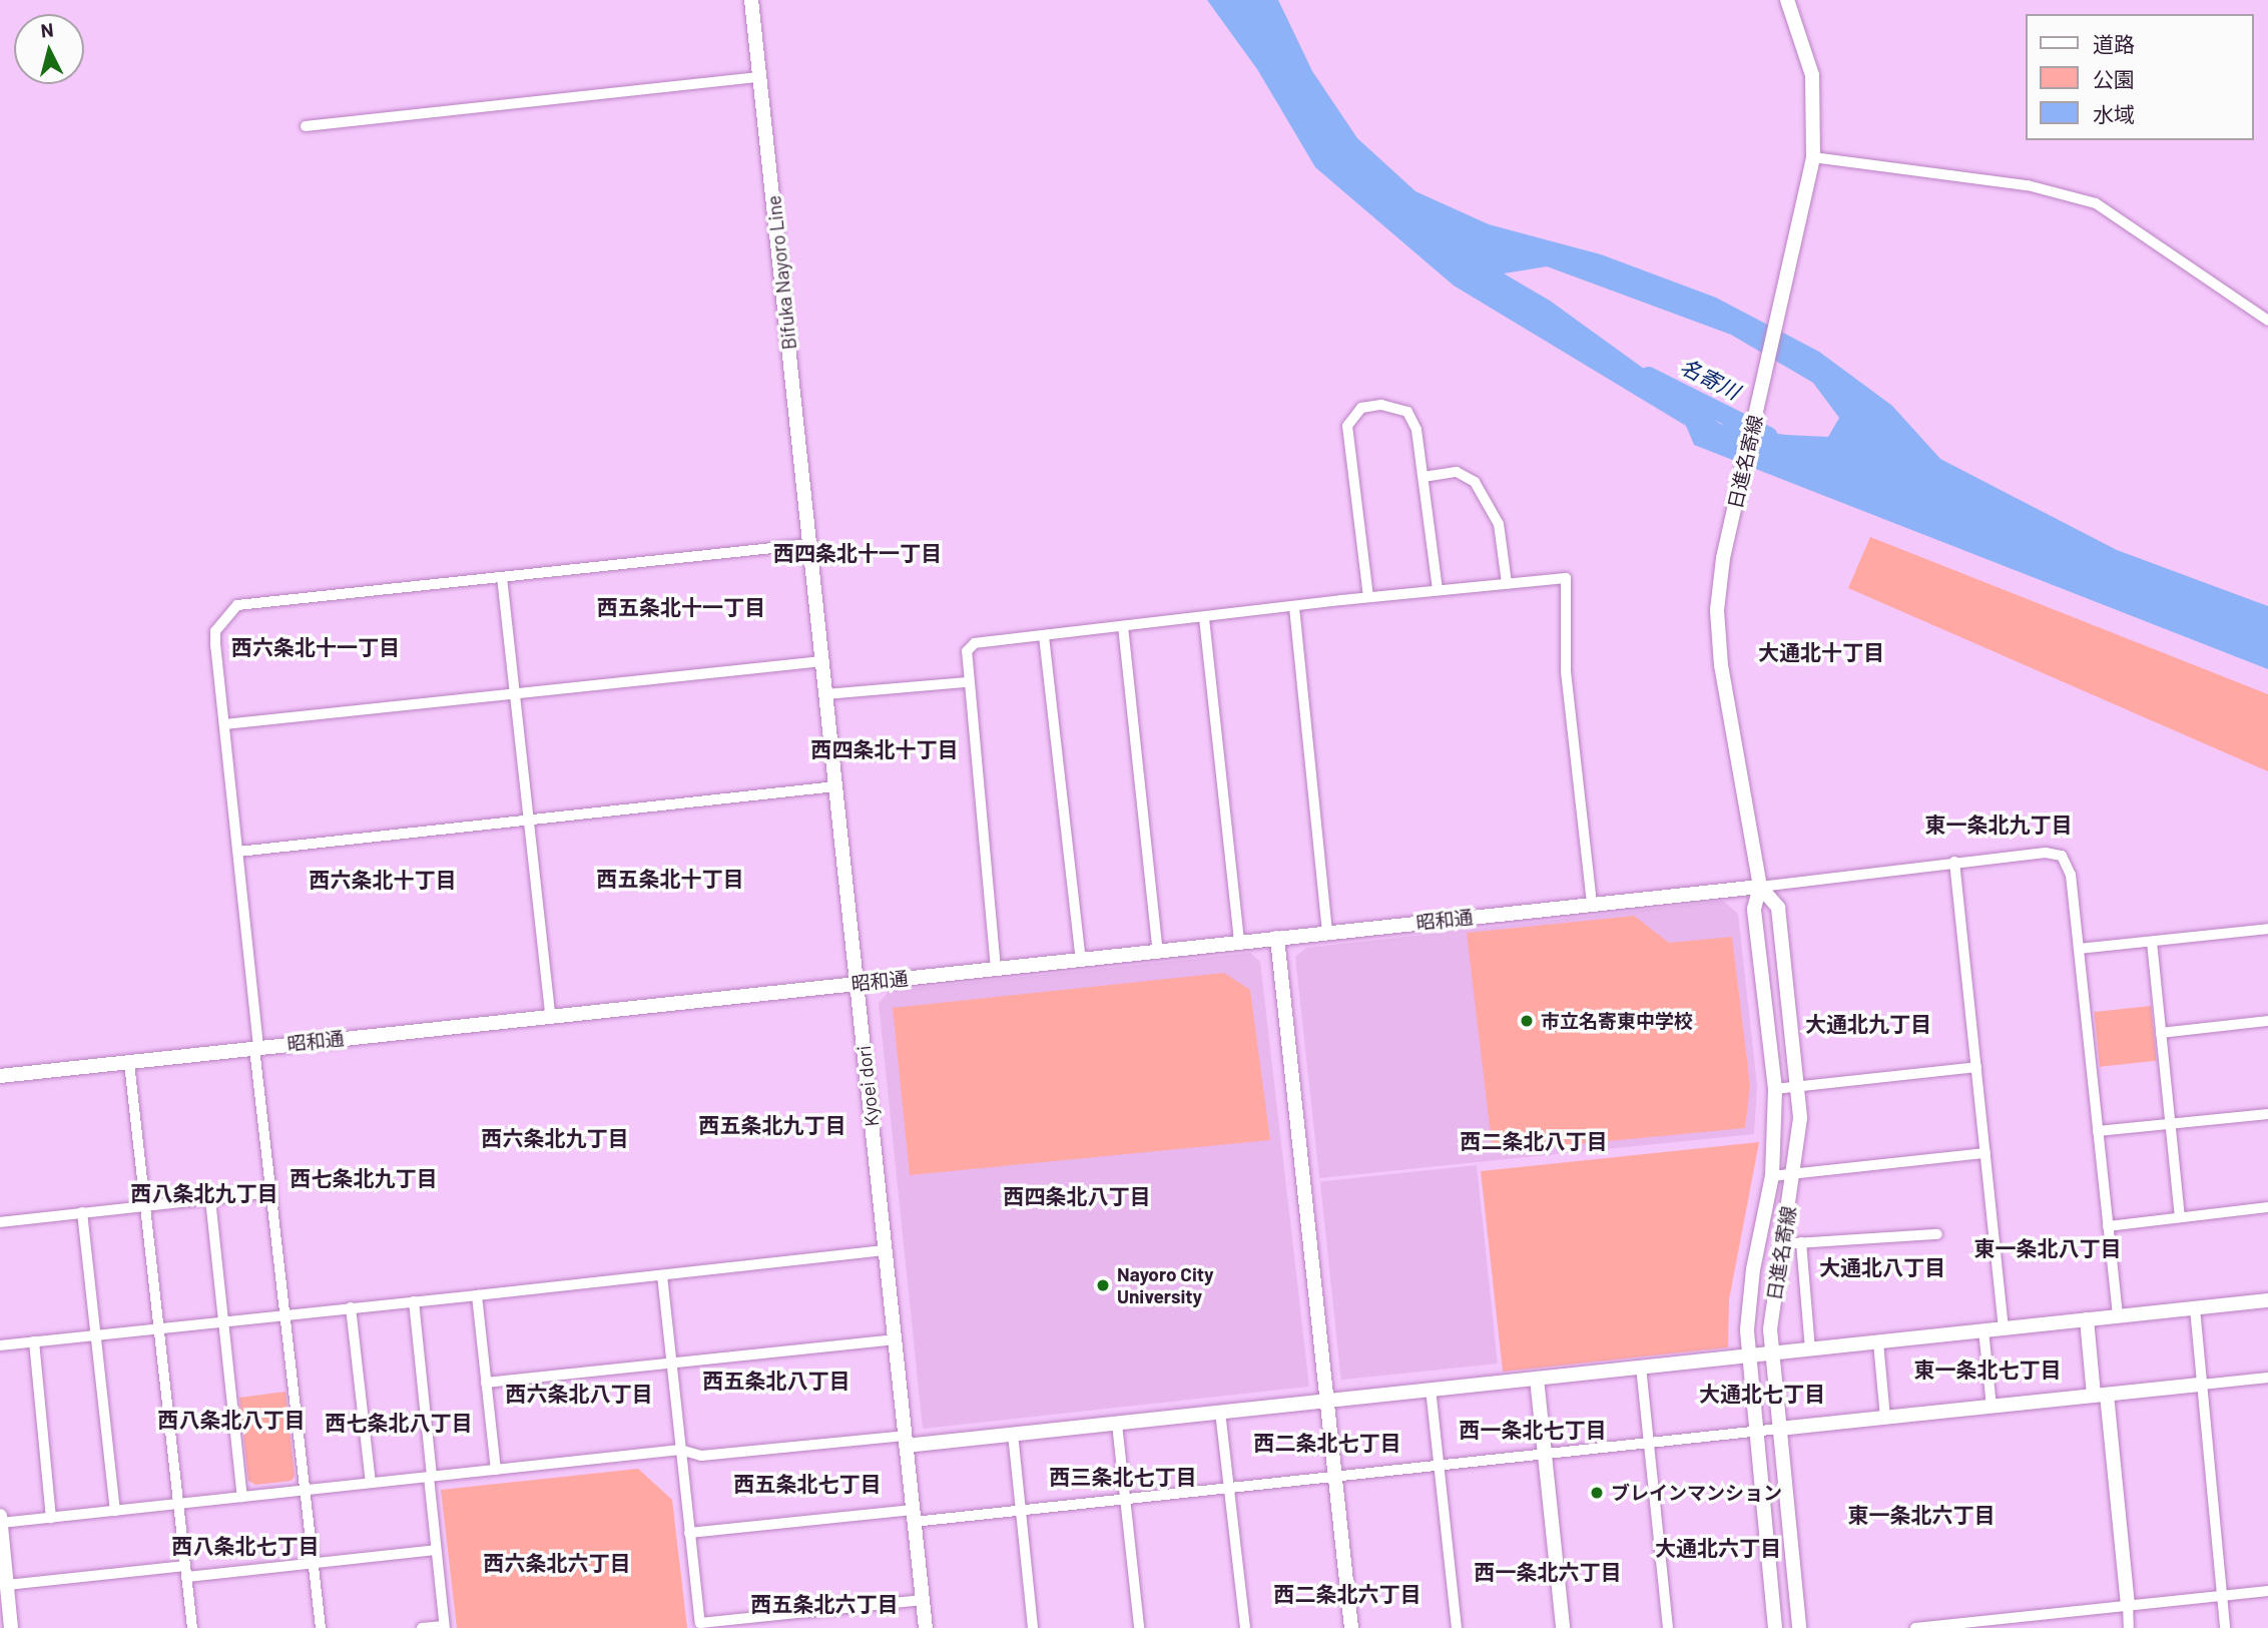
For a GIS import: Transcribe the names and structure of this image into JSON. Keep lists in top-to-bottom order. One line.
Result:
{"streets":{"street":["Bifuka Nayoro Line","日進名寄線","昭和通","Kyoei dori"]},"crossings":[["Bifuka Nayoro Line","Kyoei dori"],["日進名寄線","昭和通"],["昭和通","Kyoei dori"]],"districts":["西四条北十一丁目","西五条北十一丁目","西六条北十一丁目","大通北十丁目","西四条北十丁目","東一条北九丁目","西五条北十丁目","西六条北十丁目","大通北九丁目","西五条北九丁目","西六条北九丁目","西二条北八丁目","西七条北九丁目","西八条北九丁目","西四条北八丁目","東一条北八丁目","大通北八丁目","東一条北七丁目","西五条北八丁目","西六条北八丁目","大通北七丁目","西八条北八丁目","西七条北八丁目","西一条北七丁目","西二条北七丁目","西三条北七丁目","西五条北七丁目","東一条北六丁目","西八条北七丁目","大通北六丁目","西六条北六丁目","西一条北六丁目","西二条北六丁目","西五条北六丁目"],"water":["名寄川"],"places":["市立名寄東中学校","Nayoro City University","ブレインマンション"],"legend":["道路","公園","水域"],"north":"top"}
